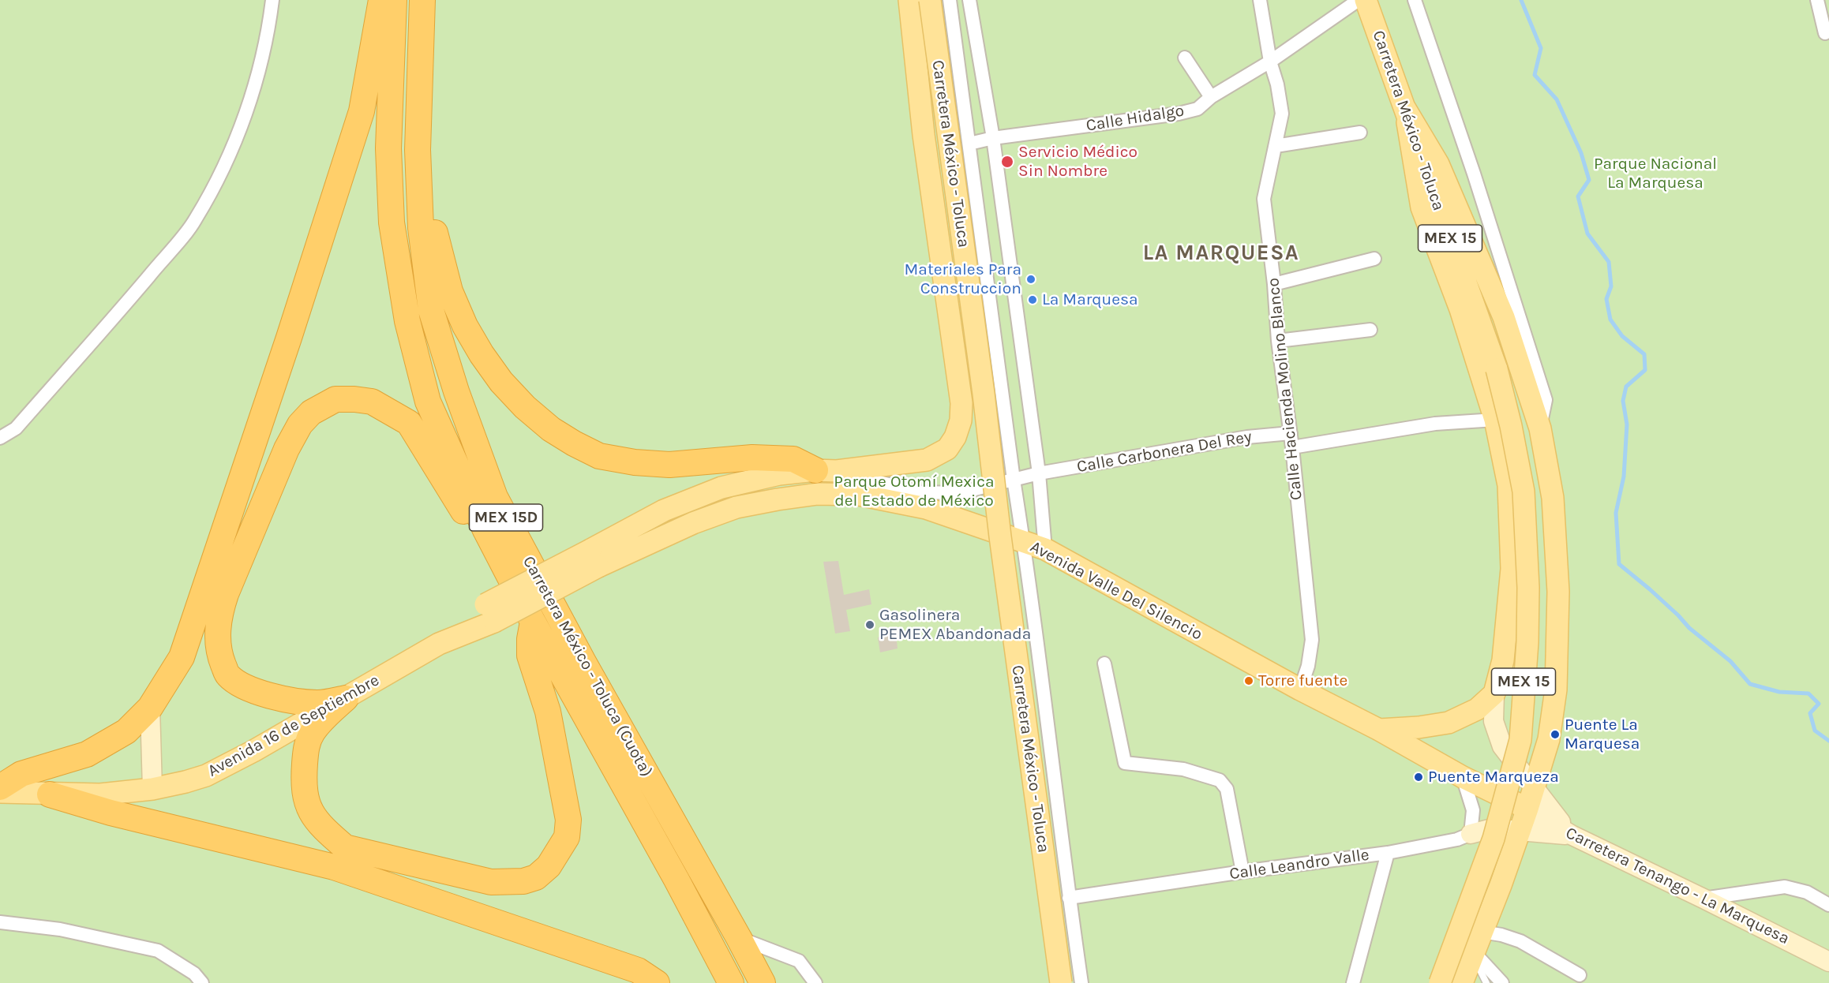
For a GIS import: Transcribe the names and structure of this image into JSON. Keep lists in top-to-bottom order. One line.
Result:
{"streets":{"highway":["MEX 15D","Carretera México - Toluca (Cuota)"],"main road":["Carretera México - Toluca","MEX 15","Avenida Valle Del Silencio","Avenida 16 de Septiembre","Carretera Tenango - La Marquesa"],"street":["Calle Hidalgo","Calle Hacienda Molino Blanco","Calle Carbonera Del Rey","Calle Leandro Valle"]},"crossings":[["Calle Hidalgo","Calle Hacienda Molino Blanco"],["Calle Hacienda Molino Blanco","Calle Carbonera Del Rey"],["Calle Hacienda Molino Blanco","Avenida Valle Del Silencio"],["Calle Carbonera Del Rey","Avenida Valle Del Silencio"],["Calle Carbonera Del Rey","Avenida 16 de Septiembre"],["Avenida Valle Del Silencio","Avenida 16 de Septiembre"],["Avenida Valle Del Silencio","Carretera Tenango - La Marquesa"]],"districts":["LA MARQUESA"],"parks":["Parque Nacional La Marquesa","Parque Otomí Mexica del Estado de México"],"places":["Servicio Médico Sin Nombre","Materiales Para Construccion","La Marquesa","Gasolinera PEMEX Abandonada","Torre fuente","Puente La Marquesa","Puente Marqueza"]}
